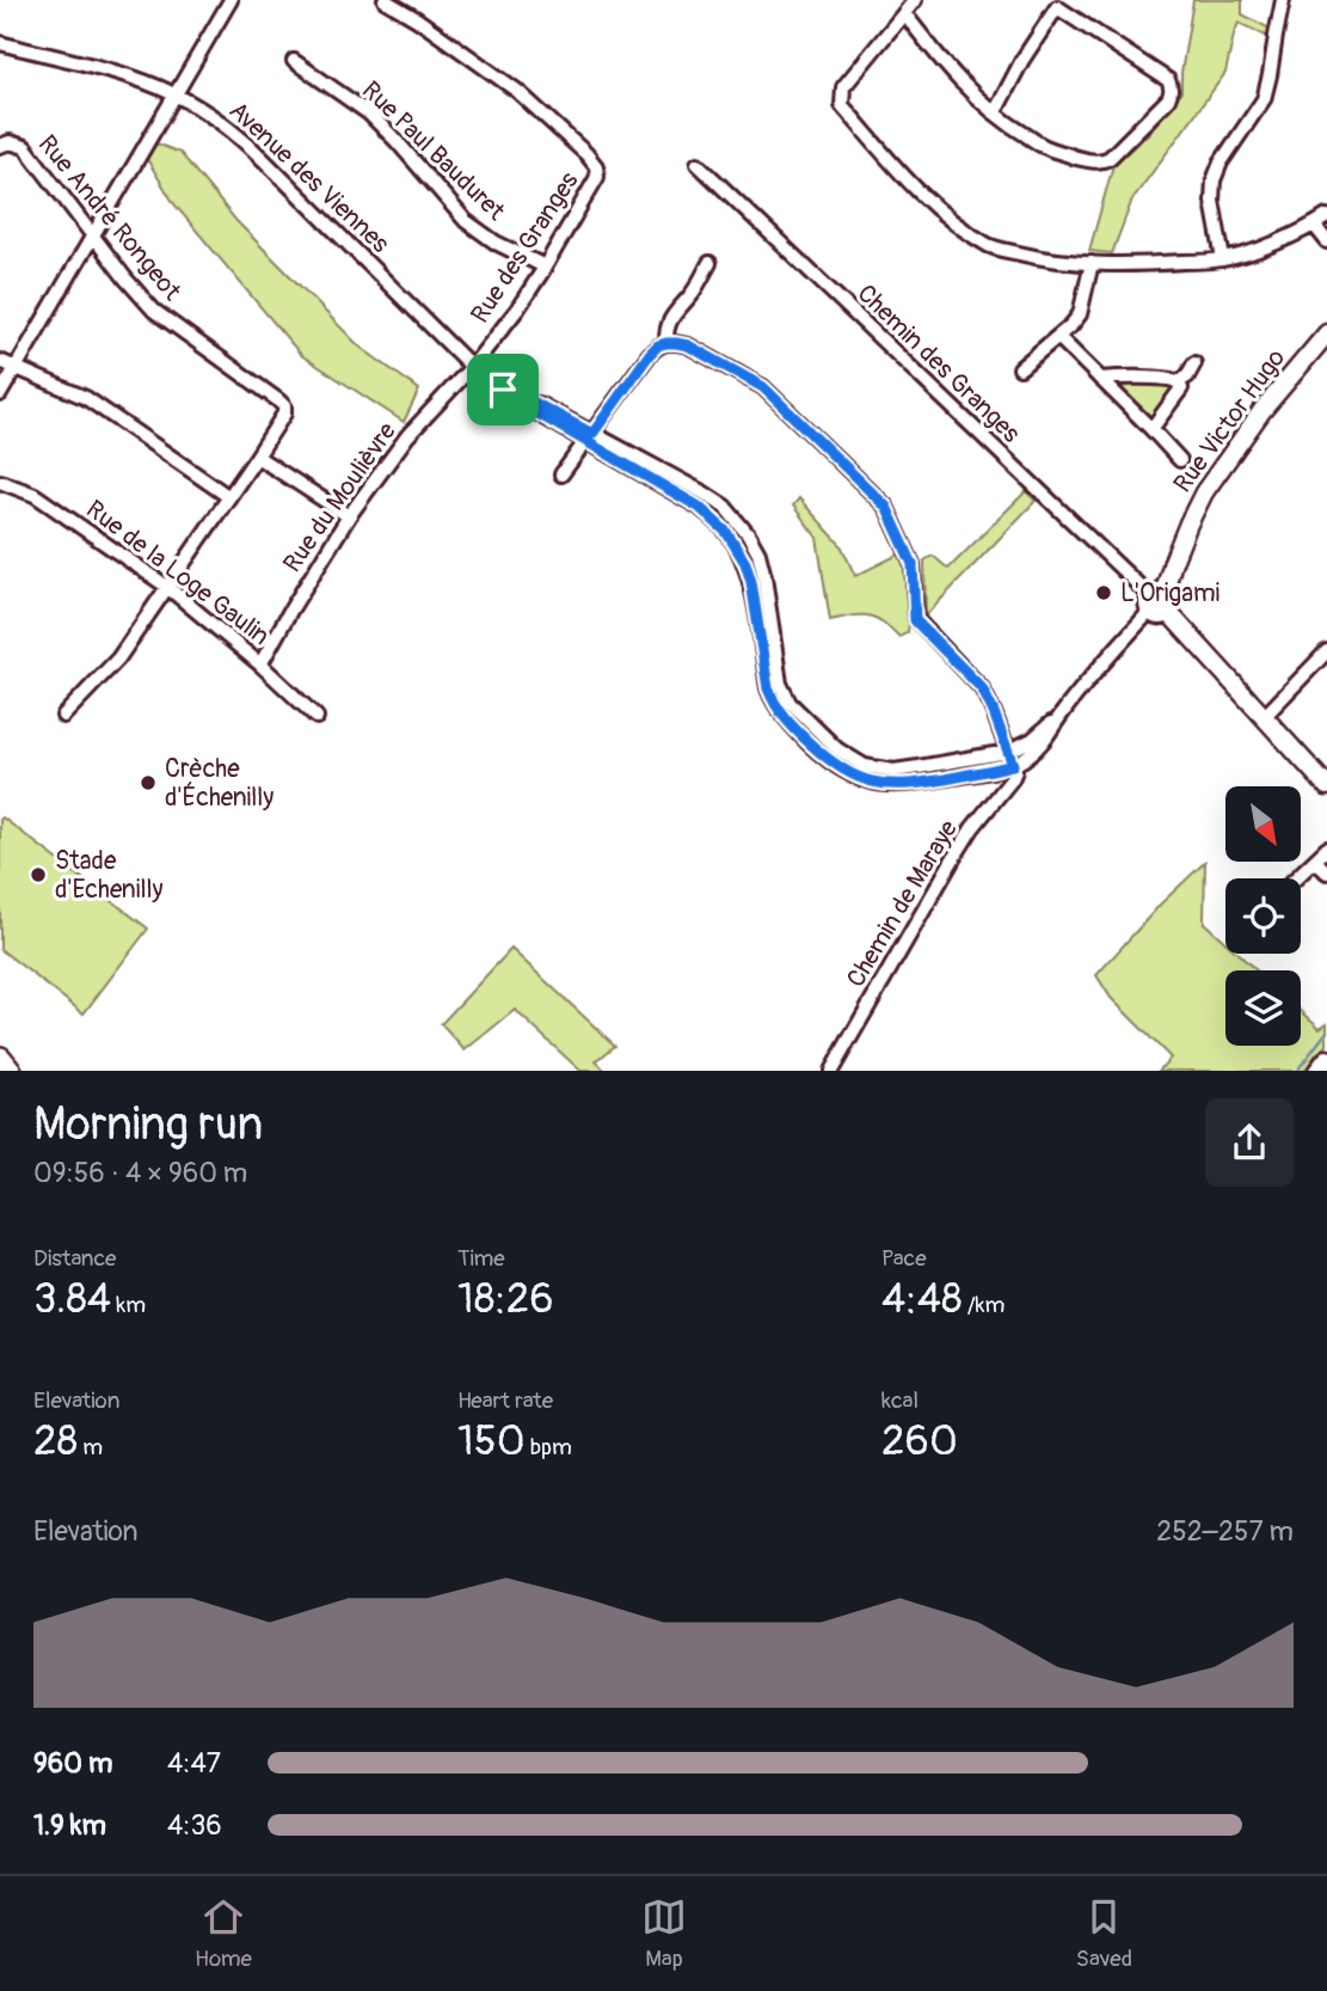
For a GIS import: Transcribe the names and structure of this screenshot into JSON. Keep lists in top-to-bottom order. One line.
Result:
{"streets":{"street":["Rue Paul Bauduret","Avenue des Viennes","Rue André Rongeot","Rue des Granges","Chemin des Granges","Rue Victor Hugo","Rue du Moulièvre","Rue de la Loge Gaulin","Chemin de Maraye"]},"crossings":[["Rue Paul Bauduret","Rue des Granges"],["Avenue des Viennes","Rue des Granges"],["Avenue des Viennes","Chemin des Granges"],["Avenue des Viennes","Rue Victor Hugo"],["Avenue des Viennes","Rue du Moulièvre"],["Avenue des Viennes","Chemin de Maraye"],["Rue André Rongeot","Rue de la Loge Gaulin"],["Rue des Granges","Rue du Moulièvre"],["Chemin des Granges","Rue Victor Hugo"],["Rue du Moulièvre","Rue de la Loge Gaulin"]],"places":["L'Origami","Crèche d'Échenilly","Stade d'Echenilly"],"north":"bottom right","page":{"heading":["Morning run","09:56 · 4 × 960 m"],"stats":[["Distance","3.84 km"],["Time","18:26"],["Pace","4:48 /km"],["Elevation","28 m"],["Heart rate","150 bpm"],["kcal","260"]],"chart":["Elevation","252–257 m"],"list":[{"name":"960 m","note":"4:47"},{"name":"1.9 km","note":"4:36"}],"tabs":["Home","Map","Saved"]}}
